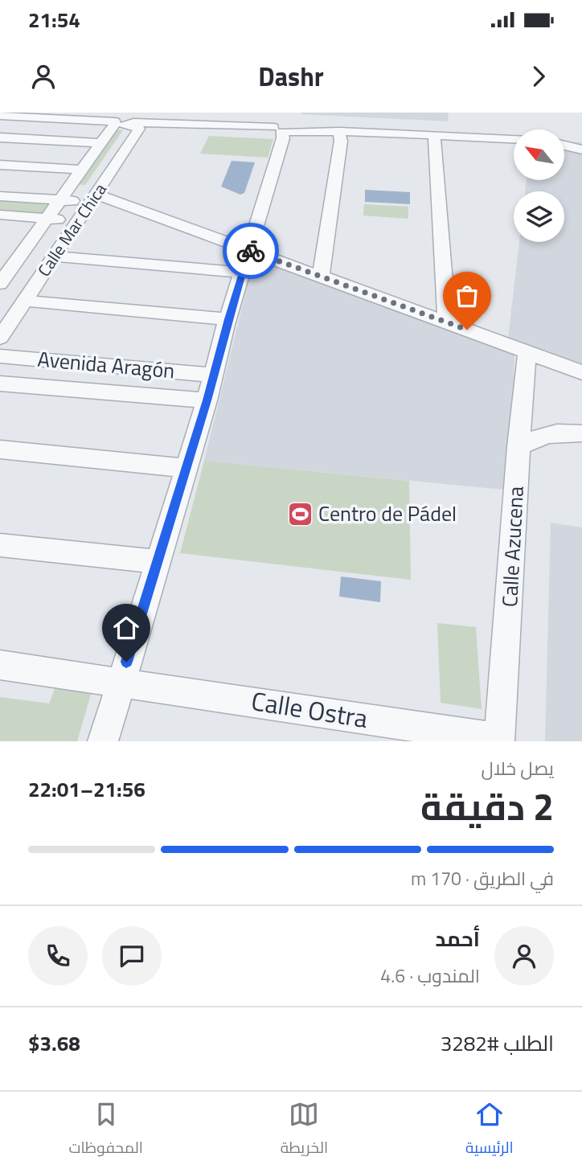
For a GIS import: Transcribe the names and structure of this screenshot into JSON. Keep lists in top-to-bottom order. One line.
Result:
{"streets":{"street":["Calle Mar Chica","Avenida Aragón","Calle Azucena","Calle Ostra"]},"crossings":[["Calle Azucena","Calle Ostra"]],"places":{"sports":["Centro de Pádel"]},"north":"top left","page":{"status":"21:54","header":"Dashr","heading":["2 دقيقة","يصل خلال","21:56–22:01"],"panel":["أحمد","المندوب · 4.6","الطلب #3282","$3.68"],"bar":"في الطريق · 170 m","tabs":["الرئيسية","الخريطة","المحفوظات"]}}
